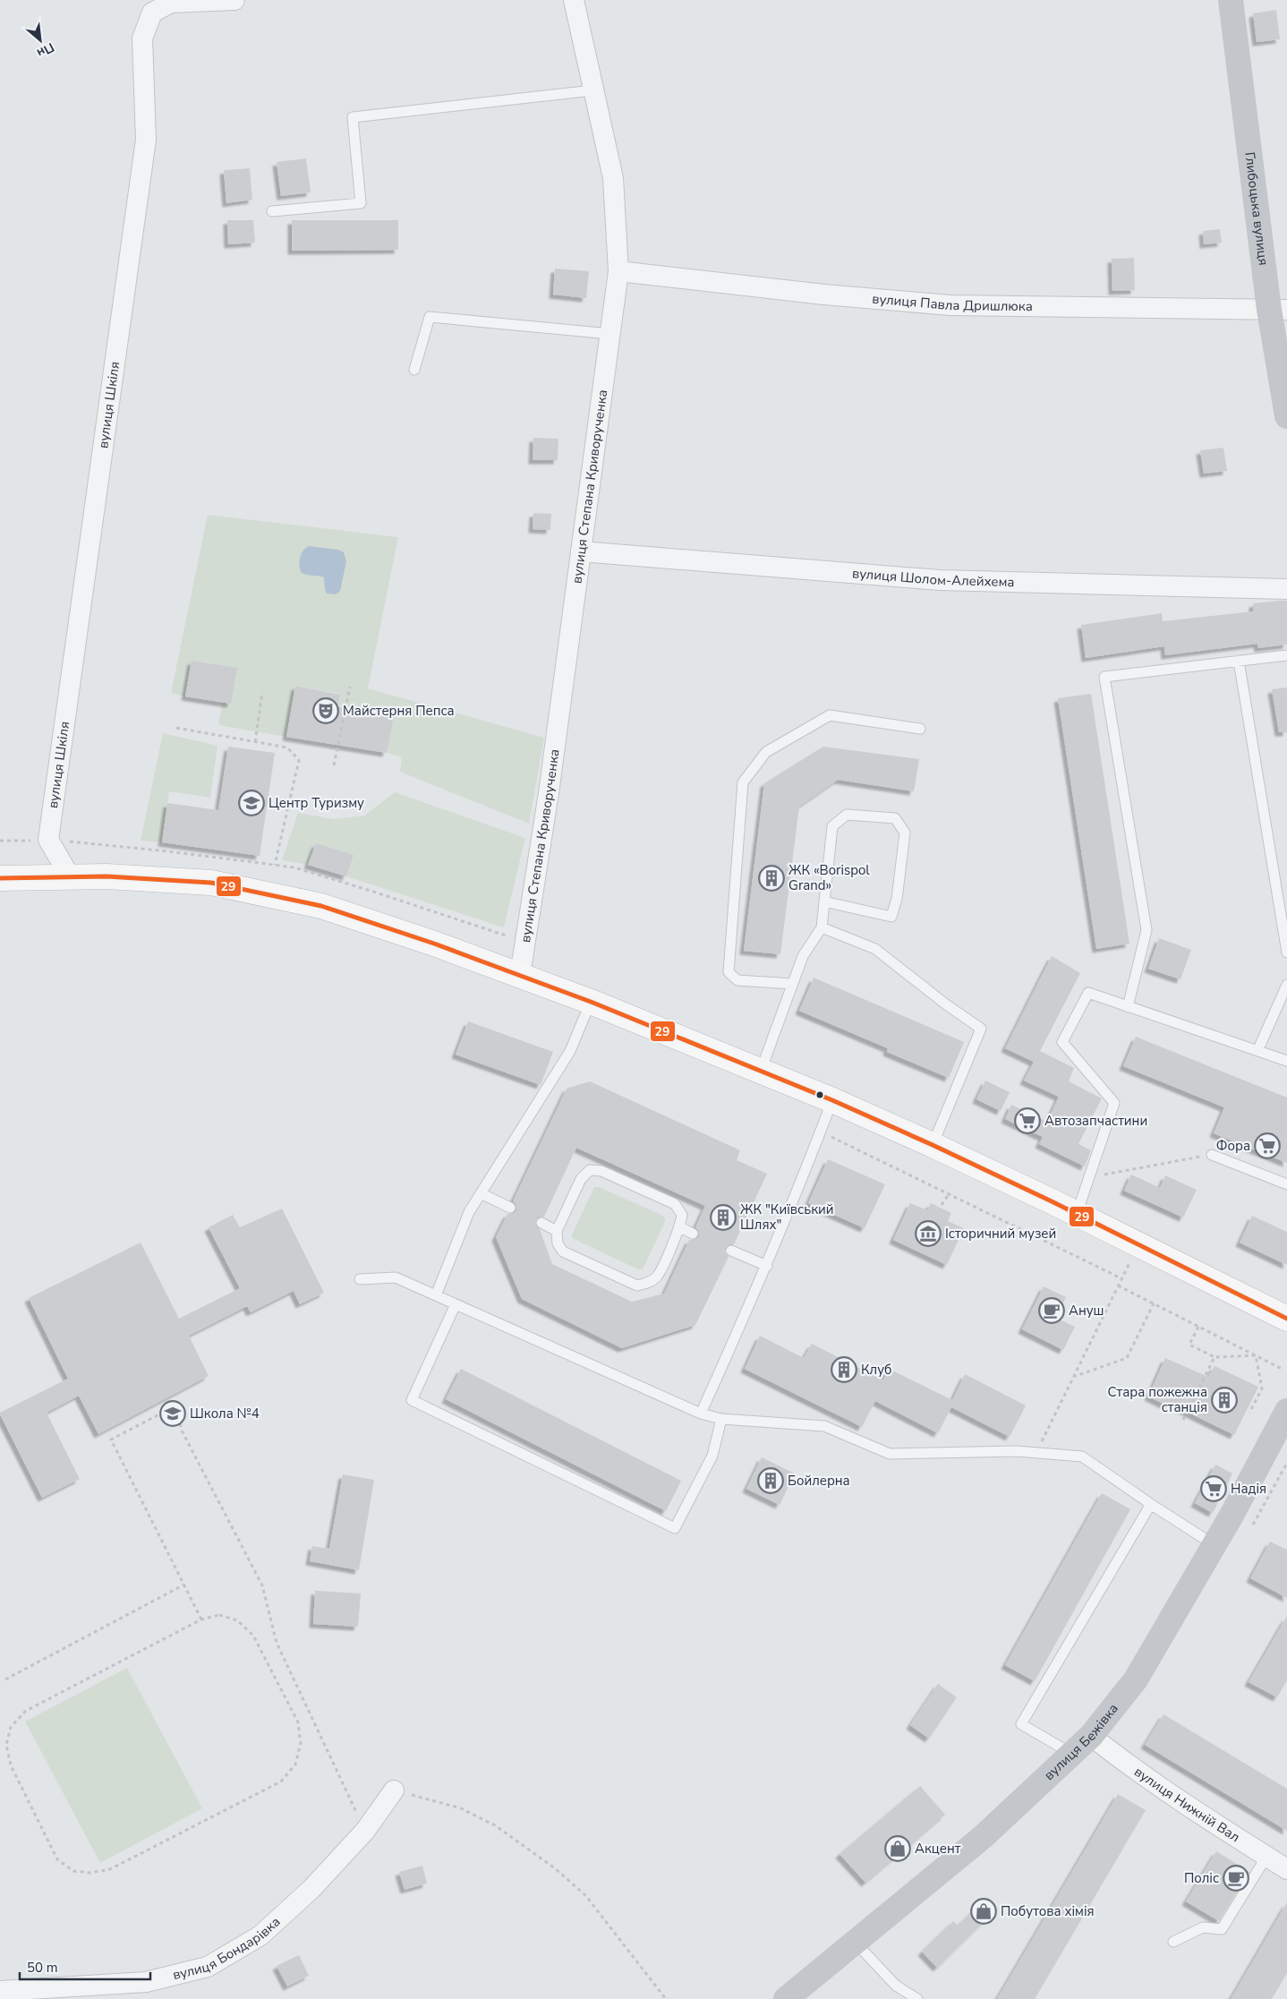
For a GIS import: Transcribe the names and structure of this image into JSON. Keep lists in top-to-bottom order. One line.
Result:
{"streets":{"main road":["Глибоцька вулиця","вулиця Бежівка"],"street":["вулиця Павла Дришлюка","вулиця Шкіля","вулиця Степана Криворученка","вулиця Шолом-Алейхема","вулиця Нижній Вал","вулиця Бондарівка"]},"crossings":[["Глибоцька вулиця","вулиця Павла Дришлюка"],["вулиця Павла Дришлюка","вулиця Степана Криворученка"],["вулиця Степана Криворученка","вулиця Шолом-Алейхема"],["вулиця Бежівка","вулиця Нижній Вал"]],"places":{"theatre":["Майстерня Пепса"],"school or university":["Центр Туризму","Школа №4"],"building":["ЖК «Borispol Grand»","ЖК \"Київський Шлях\"","Клуб","Стара пожежна станція","Бойлерна"],"supermarket":["Автозапчастини","Фора","Надія"],"museum":["Історичний музей"],"cafe":["Ануш","Поліс"],"shop":["Акцент","Побутова хімія"]},"lines":["transit line 29"],"scale_bar":"50 m","north":"bottom right"}
